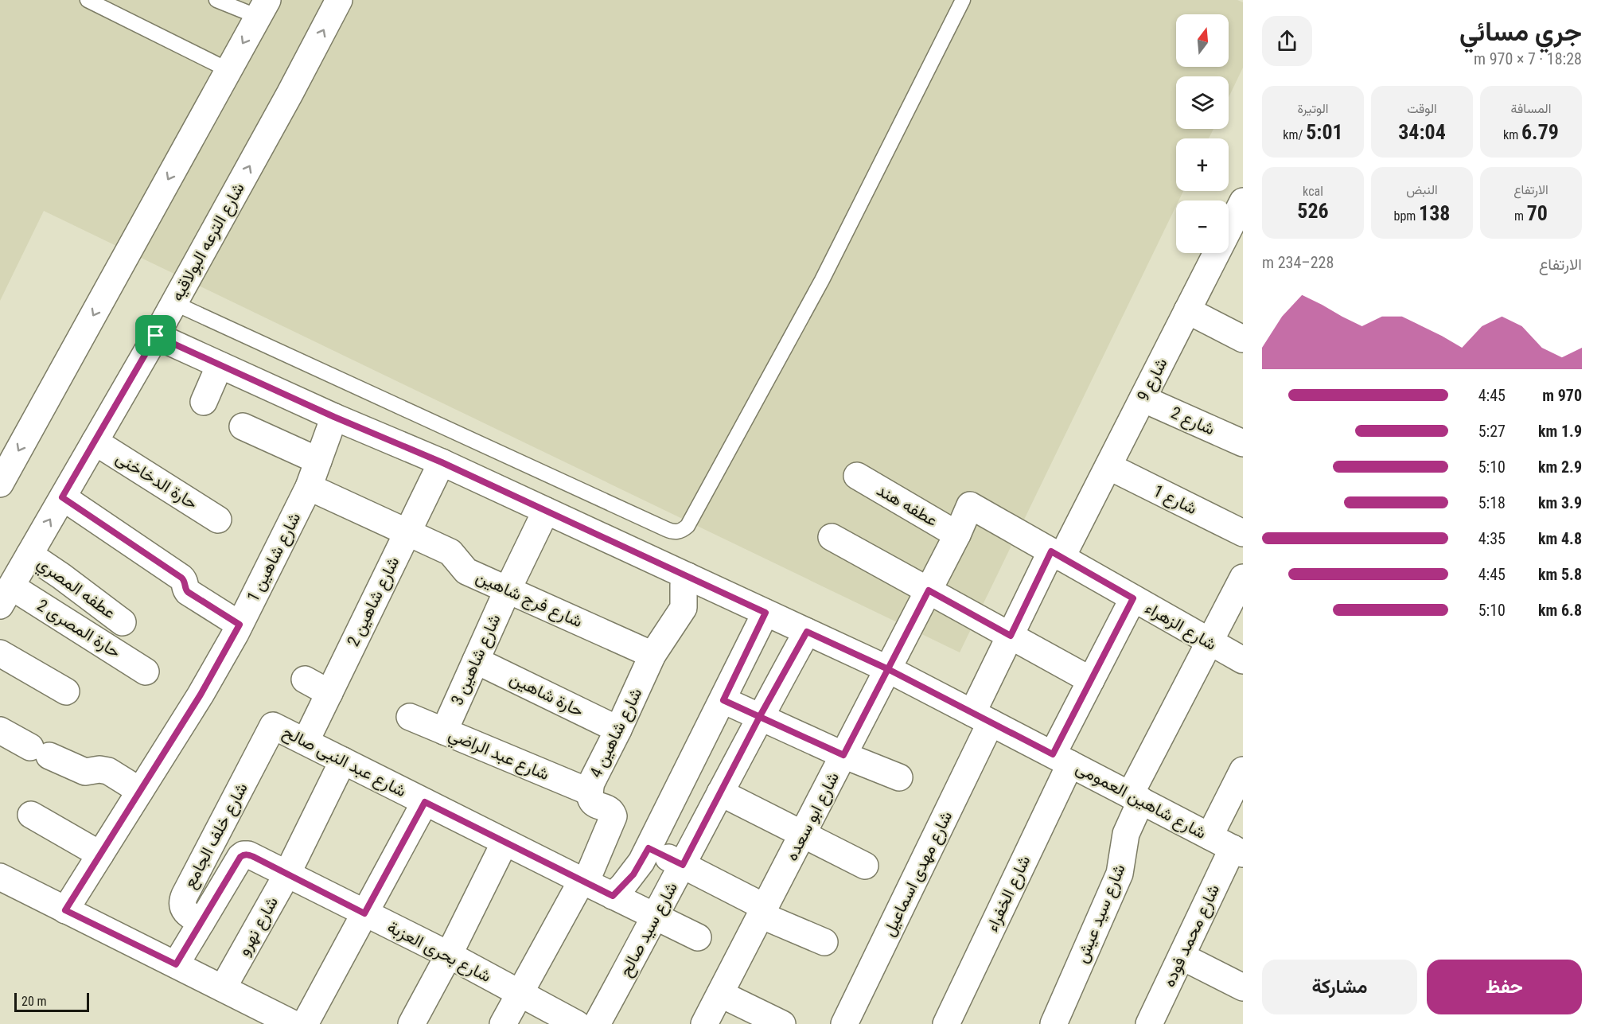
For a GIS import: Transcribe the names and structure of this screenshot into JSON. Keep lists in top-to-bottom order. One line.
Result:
{"streets":{"street":["شارع الترعه البولاقيه","شارع 9","شارع 2","حارة الدخاخنى","شارع 1","عطفه هند","شارع شاهين 1","عطفه المصري","شارع فرج شاهين","شارع شاهين 2","شارع الزهراء","حارة المصرى 2","شارع شاهين 3","حارة شاهين","شارع شاهين 4","شارع عبد الراضي","شارع عبد النبى صالح","شارع شاهين العمومى","شارع ابو سعده","شارع خلف الجامع","شارع مهدى اسماعيل","شارع الخفراء","شارع سيد عيش","شارع نهرو","شارع سيد صالح","شارع محمد فوده","شارع بحرى العزبة"]},"crossings":[["شارع الترعه البولاقيه","حارة الدخاخنى"],["شارع الترعه البولاقيه","عطفه المصري"],["شارع الترعه البولاقيه","حارة المصرى 2"],["شارع الترعه البولاقيه","شارع شاهين العمومى"],["شارع 9","شارع 2"],["شارع 9","شارع 1"],["شارع 9","شارع الزهراء"],["شارع 9","شارع مهدى اسماعيل"],["عطفه هند","شارع ابو سعده"],["شارع شاهين 1","شارع فرج شاهين"],["شارع شاهين 1","شارع شاهين العمومى"],["شارع فرج شاهين","شارع شاهين 2"],["شارع فرج شاهين","شارع شاهين 3"],["شارع فرج شاهين","شارع شاهين 4"],["شارع شاهين 2","شارع عبد النبى صالح"],["شارع شاهين 2","شارع شاهين العمومى"],["شارع الزهراء","شارع ابو سعده"],["شارع الزهراء","شارع الخفراء"],["شارع الزهراء","شارع سيد عيش"],["شارع شاهين 3","حارة شاهين"],["شارع شاهين 3","شارع عبد الراضي"],["شارع شاهين 3","شارع شاهين العمومى"],["حارة شاهين","شارع شاهين 4"],["شارع شاهين 4","شارع عبد الراضي"],["شارع شاهين 4","شارع عبد النبى صالح"],["شارع شاهين 4","شارع شاهين العمومى"],["شارع عبد النبى صالح","شارع خلف الجامع"],["شارع عبد النبى صالح","شارع نهرو"],["شارع عبد النبى صالح","شارع سيد صالح"],["شارع شاهين العمومى","شارع ابو سعده"],["شارع شاهين العمومى","شارع مهدى اسماعيل"],["شارع شاهين العمومى","شارع الخفراء"],["شارع شاهين العمومى","شارع سيد عيش"],["شارع شاهين العمومى","شارع سيد صالح"],["شارع شاهين العمومى","شارع محمد فوده"],["شارع خلف الجامع","شارع بحرى العزبة"],["شارع نهرو","شارع بحرى العزبة"]],"scale_bar":"20 m","north":"top","page":{"heading":["جري مسائي","18:28 · 7 × 970 m"],"map_buttons":["+","−"],"stats":[["المسافة","6.79 km"],["الوقت","34:04"],["الوتيرة","5:01 /km"],["الارتفاع","70 m"],["النبض","138 bpm"],["kcal","526"]],"chart":["الارتفاع","228–234 m"],"list":[{"name":"970 m","note":"4:45"},{"name":"1.9 km","note":"5:27"},{"name":"2.9 km","note":"5:10"},{"name":"3.9 km","note":"5:18"},{"name":"4.8 km","note":"4:35"},{"name":"5.8 km","note":"4:45"},{"name":"6.8 km","note":"5:10"}],"buttons":["حفظ","مشاركة"],"scale":"20 m"}}
